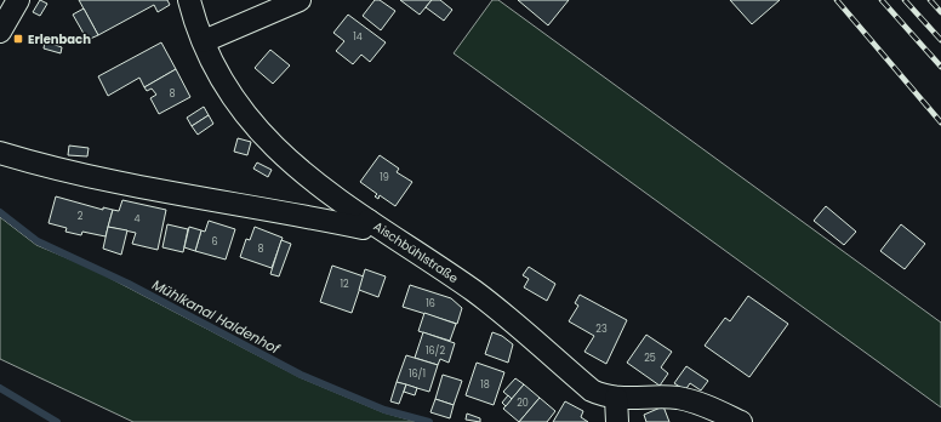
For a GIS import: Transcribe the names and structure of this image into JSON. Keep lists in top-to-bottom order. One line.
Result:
{"streets":{"street":["Aischbühlstraße"]},"water":["Mühlkanal Haldenhof"],"places":{"transit":["Erlenbach"]},"house_numbers":["14","8","19","2","4","6","8","12","16","23","16/2","25","16/1","18","20"]}
